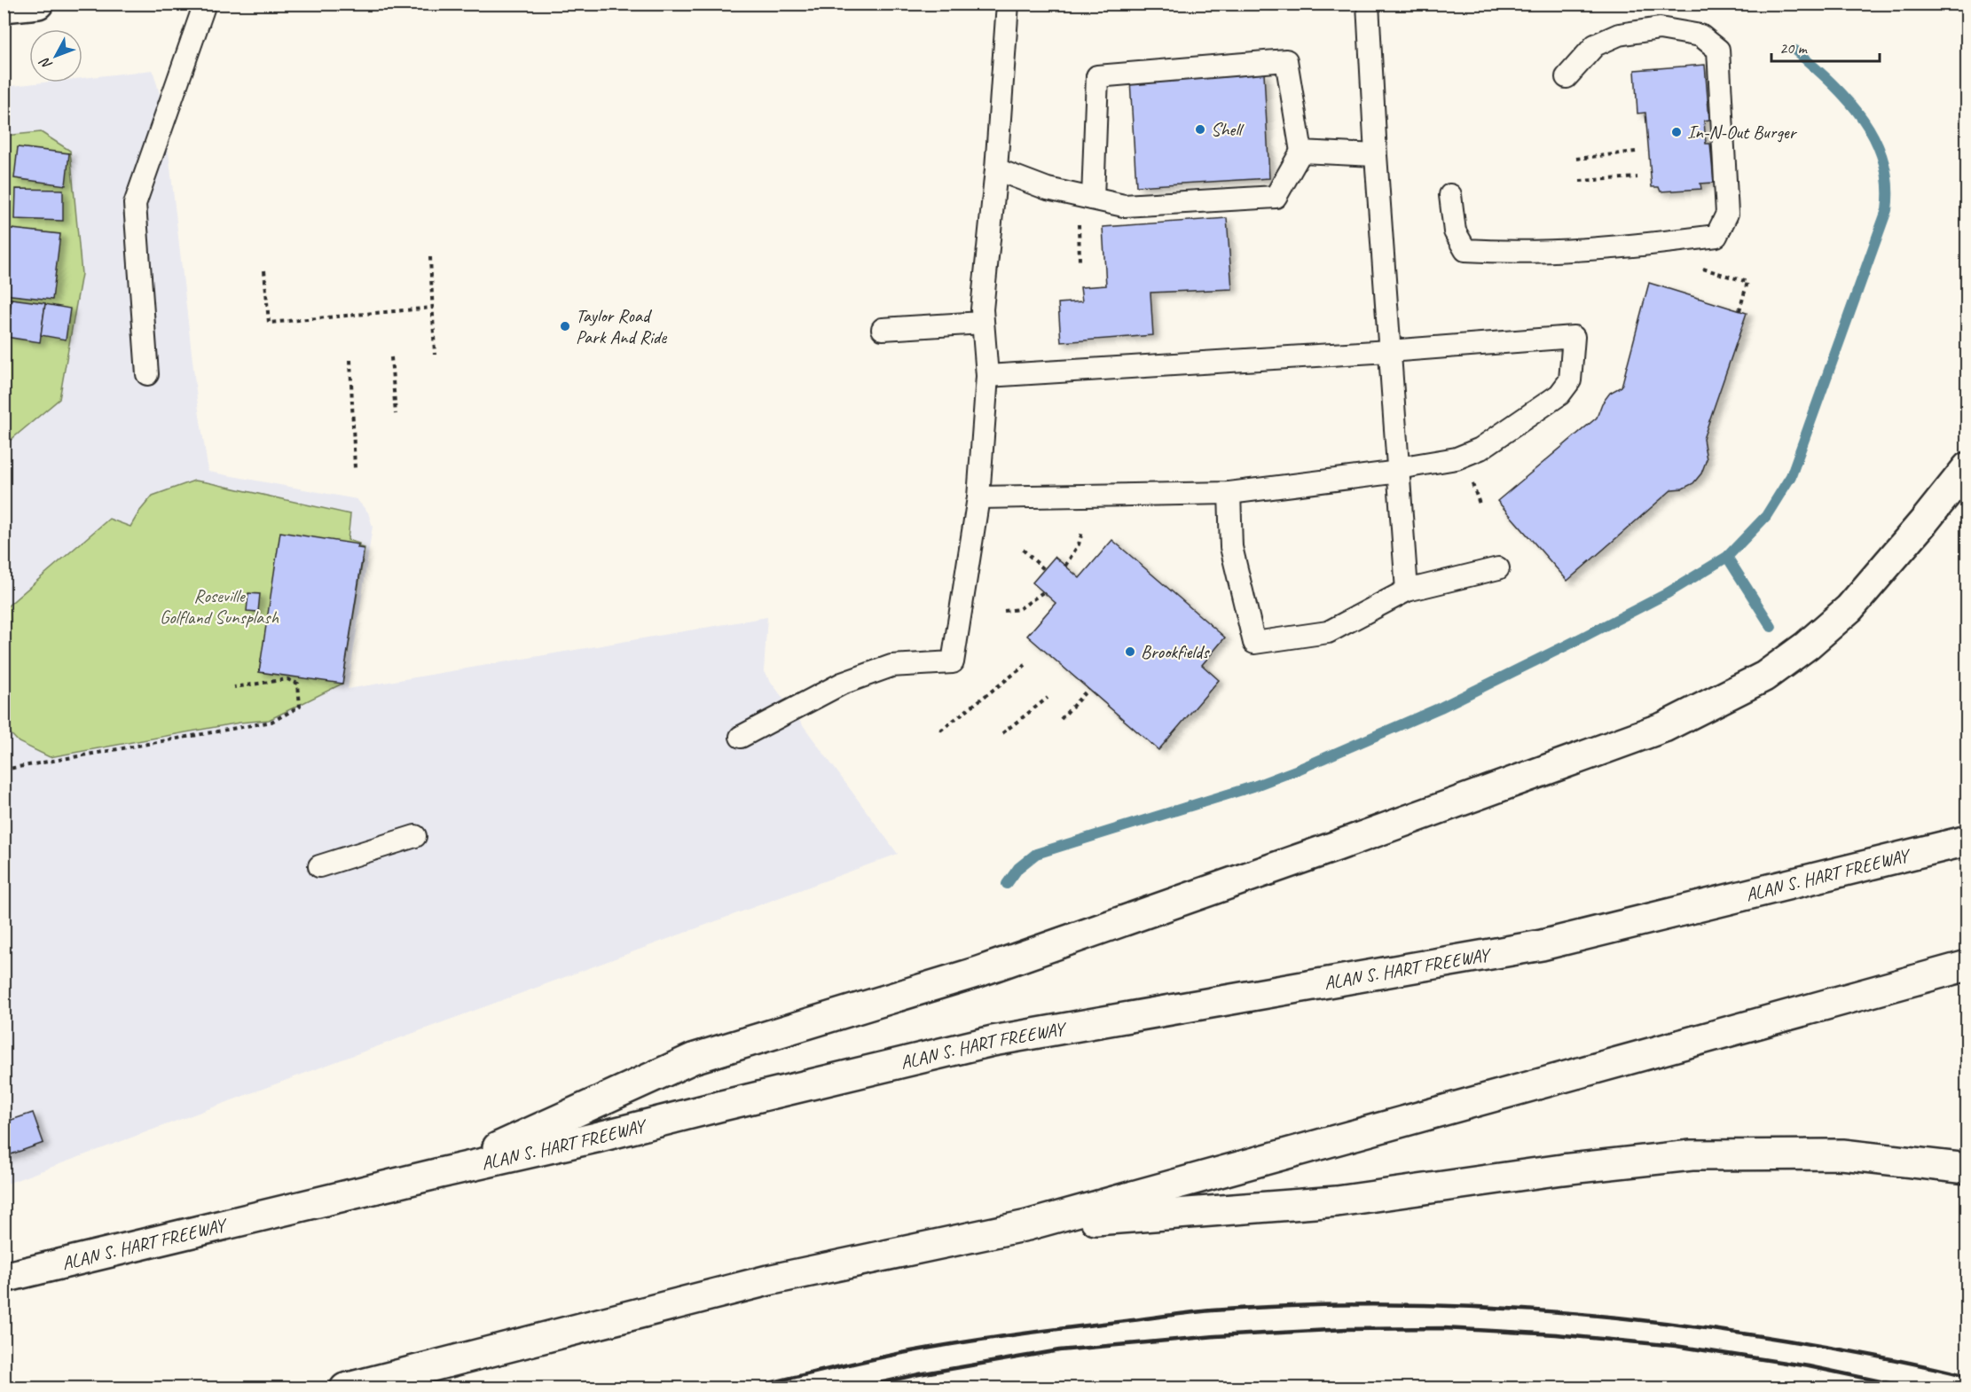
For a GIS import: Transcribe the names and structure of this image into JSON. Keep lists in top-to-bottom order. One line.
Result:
{"streets":{"main road":["ALAN S. HART FREEWAY"]},"parks":["Roseville Golfland Sunsplash"],"places":["Shell","In-N-Out Burger","Taylor Road Park And Ride","Brookfields"],"scale_bar":"20 m","north":"bottom left"}
